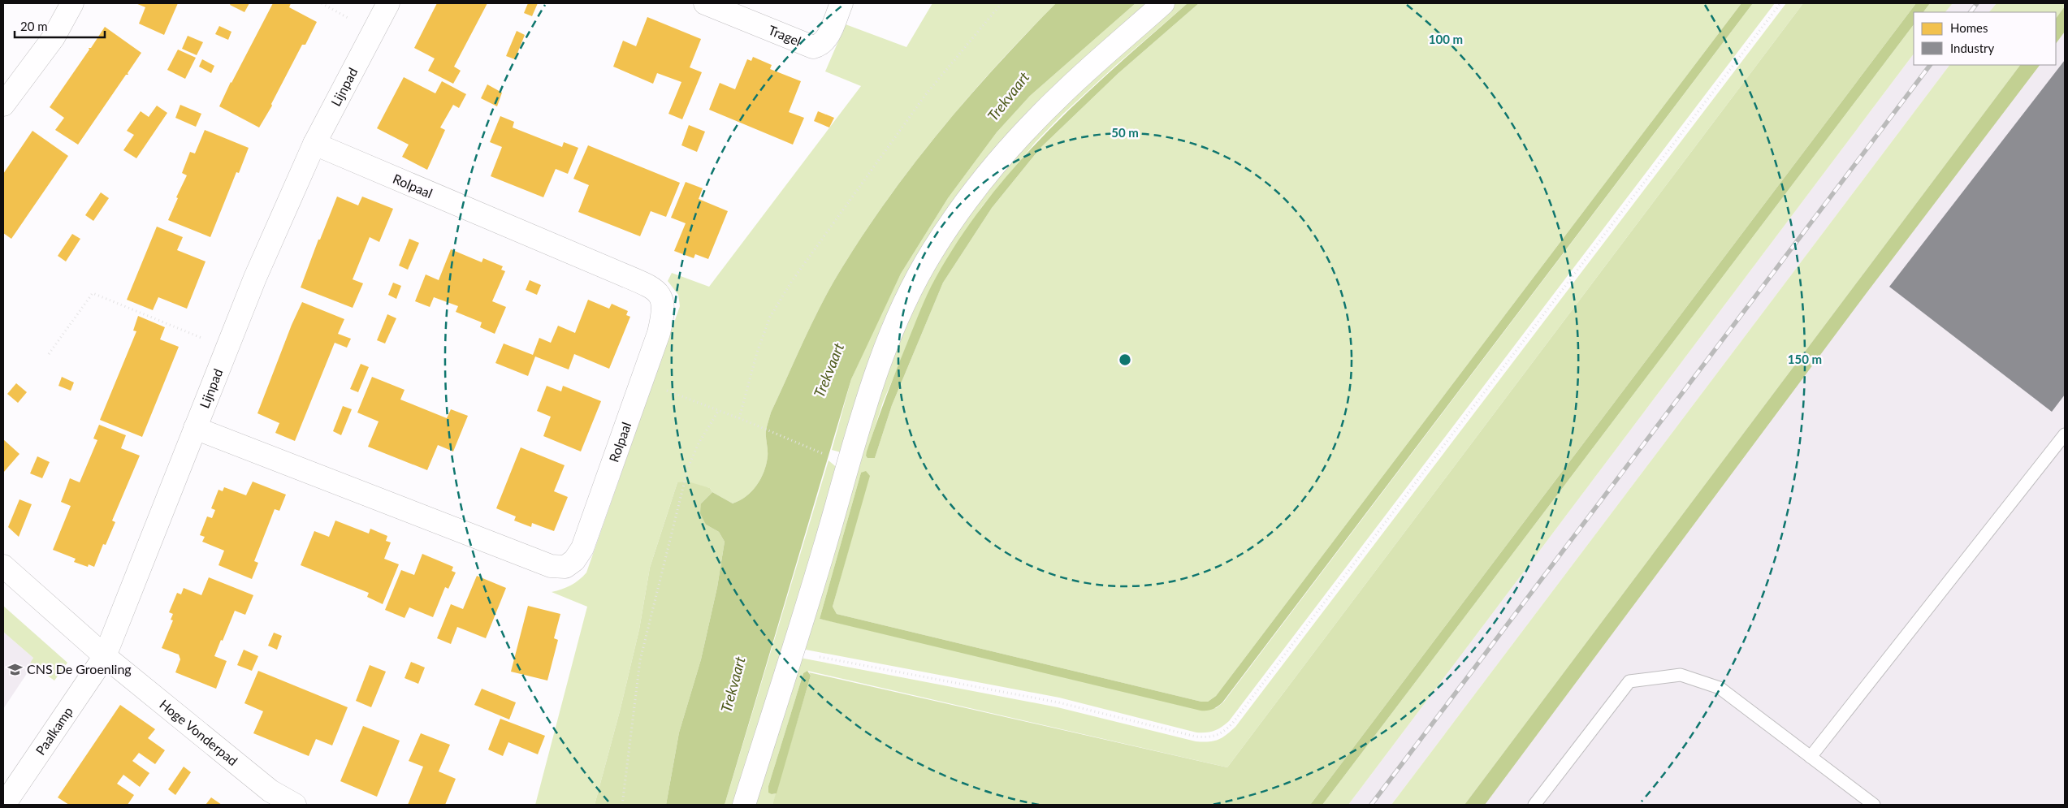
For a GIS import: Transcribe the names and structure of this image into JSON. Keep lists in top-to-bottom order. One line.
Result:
{"streets":{"street":["Tragel","Lijnpad","Rolpaal","Paalkamp","Hoge Vonderpad"]},"crossings":[["Lijnpad","Rolpaal"],["Lijnpad","Paalkamp"],["Lijnpad","Hoge Vonderpad"],["Paalkamp","Hoge Vonderpad"]],"water":["Trekvaart"],"places":{"school or university":["CNS De Groenling"]},"legend":["Homes","Industry"],"scale_bar":"20 m","rings":["100 m","50 m","150 m"]}
